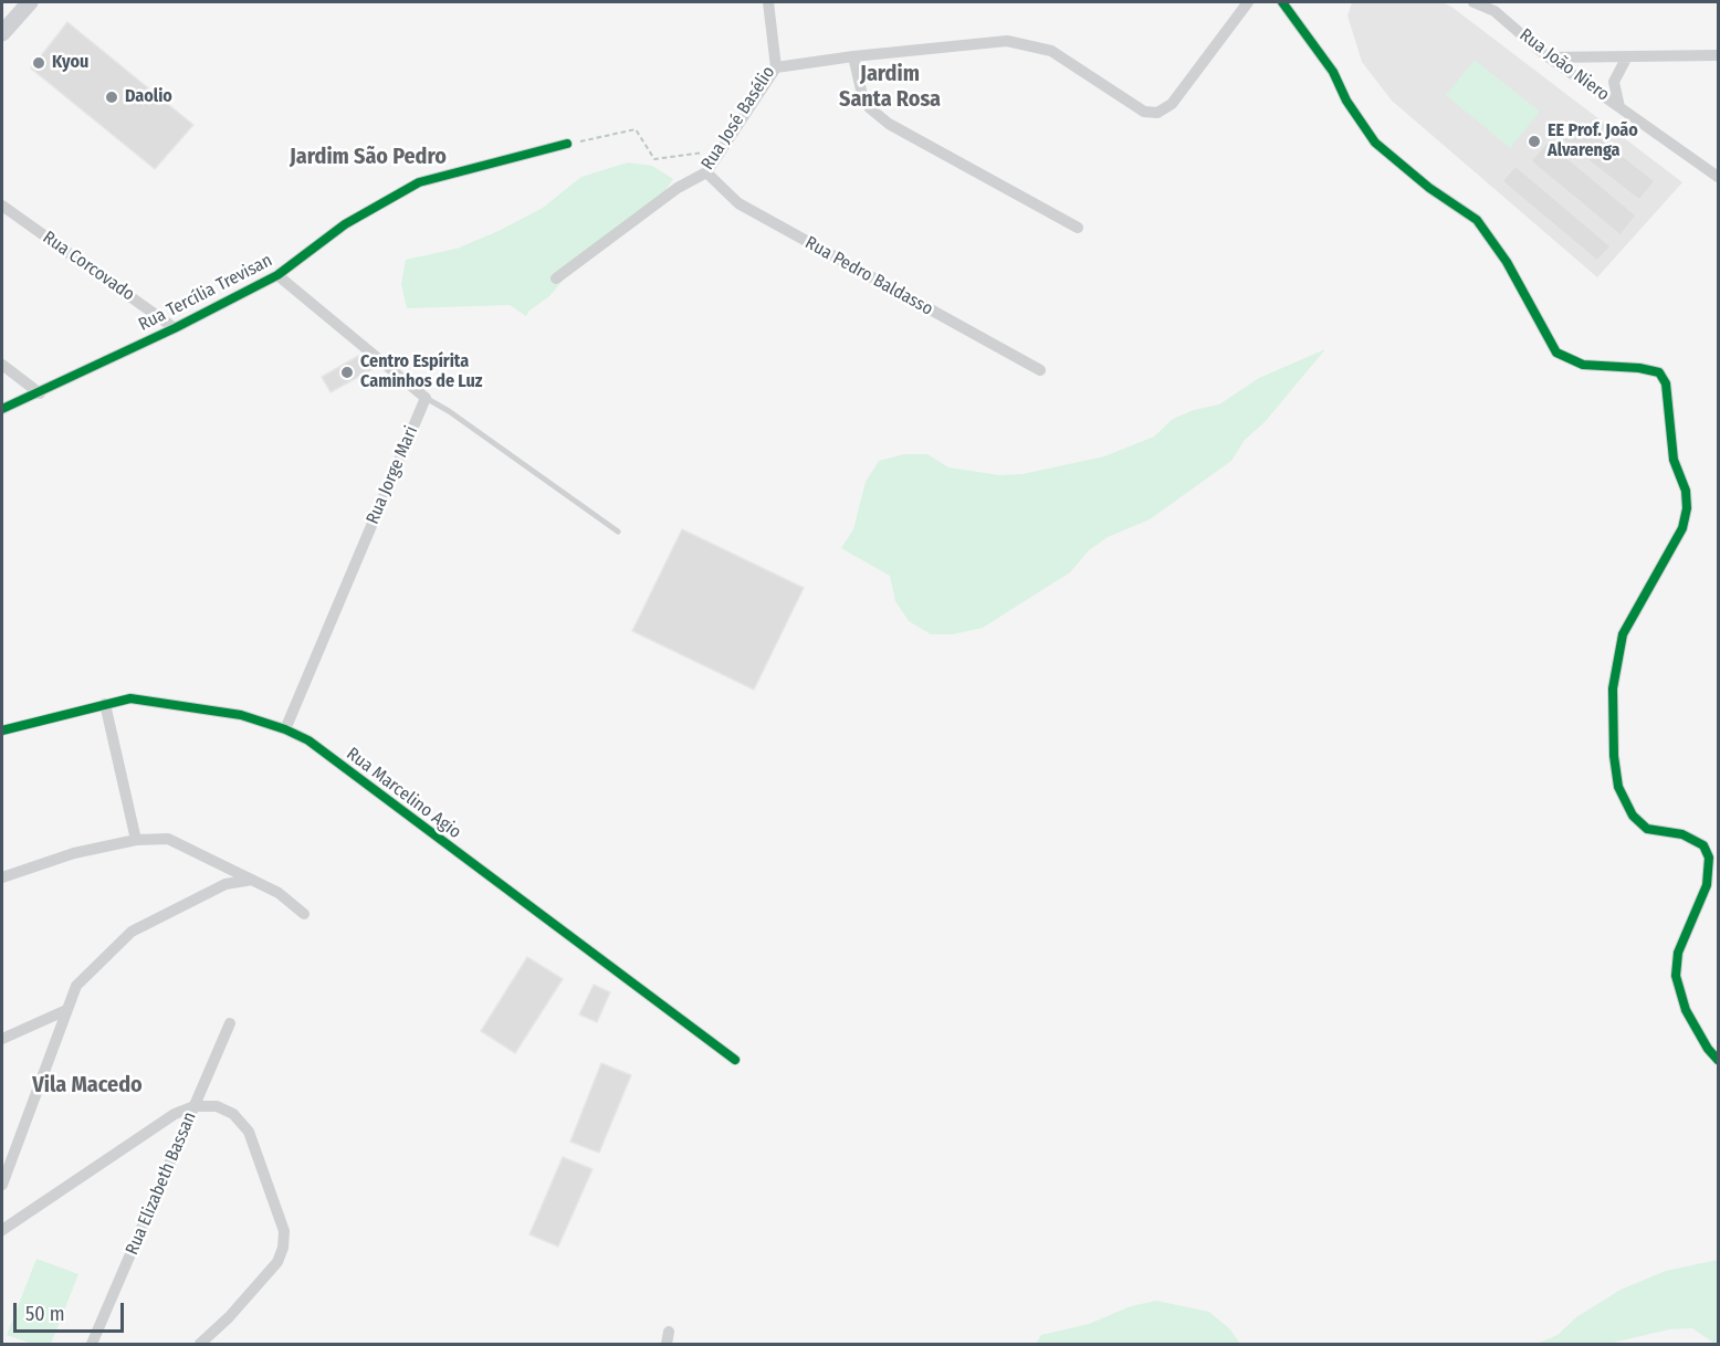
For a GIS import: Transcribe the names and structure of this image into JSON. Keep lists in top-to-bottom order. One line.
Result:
{"streets":{"street":["Rua João Niero","Rua José Basélio","Rua Corcovado","Rua Pedro Baldasso","Rua Tercília Trevisan","Rua Jorge Mari","Rua Marcelino Agio","Rua Elizabeth Bassan"]},"crossings":[["Rua José Basélio","Rua Pedro Baldasso"],["Rua Corcovado","Rua Tercília Trevisan"],["Rua Jorge Mari","Rua Marcelino Agio"]],"districts":["Jardim Santa Rosa","Jardim São Pedro","Vila Macedo"],"places":["Kyou","Daolio","EE Prof. João Alvarenga","Centro Espírita Caminhos de Luz"],"scale_bar":"50 m"}
